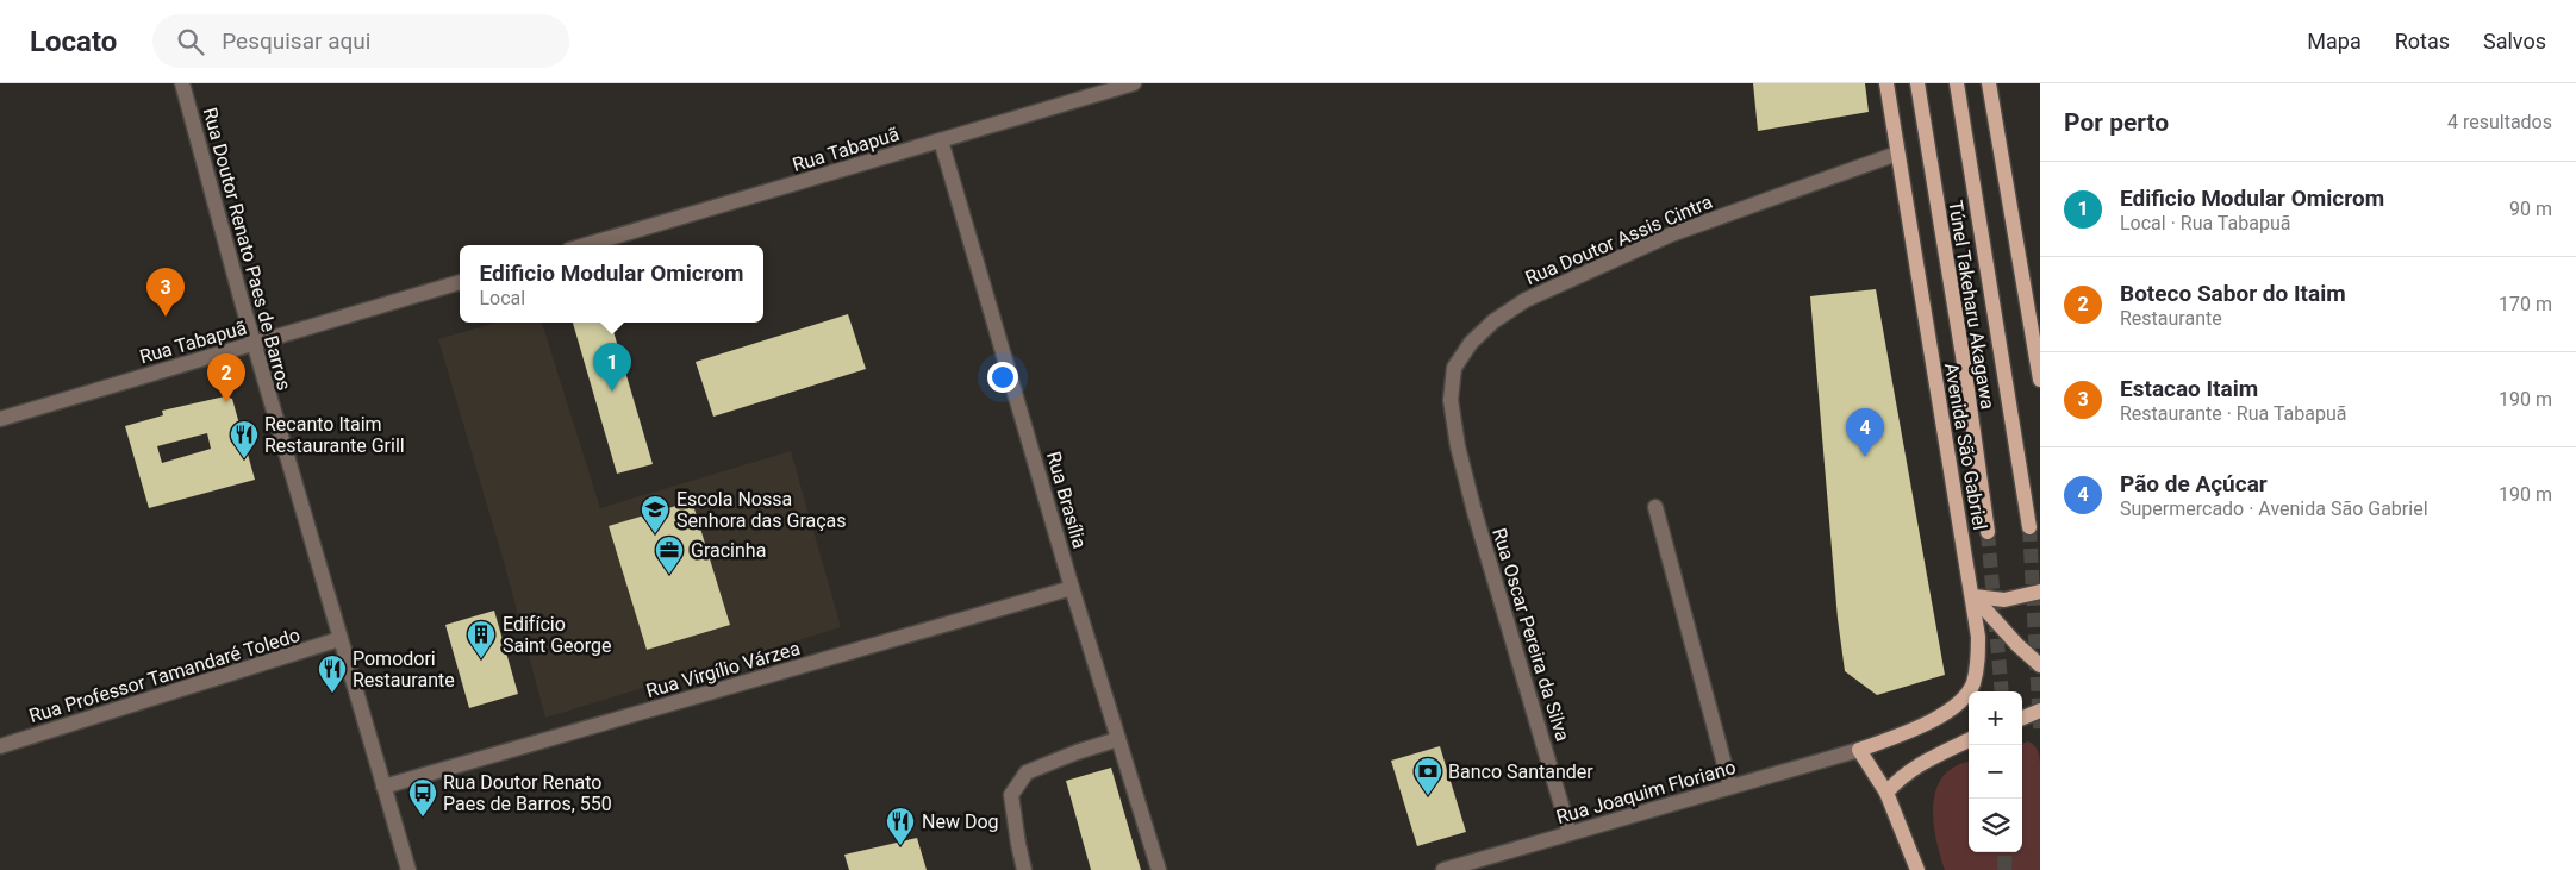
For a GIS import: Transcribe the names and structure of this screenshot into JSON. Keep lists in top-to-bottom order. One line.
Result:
{"streets":{"main road":["Túnel Takeharu Akagawa","Avenida São Gabriel"],"street":["Rua Tabapuã","Rua Doutor Assis Cintra","Rua Doutor Renato Paes de Barros","Rua Brasília","Rua Oscar Pereira da Silva","Rua Virgílio Várzea","Rua Professor Tamandaré Toledo","Rua Joaquim Floriano"]},"crossings":[["Rua Tabapuã","Rua Doutor Renato Paes de Barros"],["Rua Tabapuã","Rua Brasília"],["Rua Doutor Assis Cintra","Avenida São Gabriel"],["Rua Doutor Assis Cintra","Rua Oscar Pereira da Silva"],["Rua Doutor Renato Paes de Barros","Rua Virgílio Várzea"],["Rua Doutor Renato Paes de Barros","Rua Professor Tamandaré Toledo"],["Avenida São Gabriel","Rua Joaquim Floriano"],["Rua Brasília","Rua Virgílio Várzea"],["Rua Oscar Pereira da Silva","Rua Joaquim Floriano"]],"places":{"restaurant":["Recanto Itaim Restaurante Grill","Pomodori Restaurante","New Dog"],"school or university":["Escola Nossa Senhora das Graças"],"office":["Gracinha"],"building":["Edifício Saint George"],"bank":["Banco Santander"],"bus stop":["Rua Doutor Renato Paes de Barros, 550"]},"page":{"header":"Locato","search":"Pesquisar aqui","nav":["Mapa","Rotas","Salvos"],"heading":["Por perto","4 resultados"],"list":[{"mark":"1","name":"Edificio Modular Omicrom","note":"Local · Rua Tabapuã","value":"90 m"},{"mark":"2","name":"Boteco Sabor do Itaim","note":"Restaurante","value":"170 m"},{"mark":"3","name":"Estacao Itaim","note":"Restaurante · Rua Tabapuã","value":"190 m"},{"mark":"4","name":"Pão de Açúcar","note":"Supermercado · Avenida São Gabriel","value":"190 m"}],"popup":["Edificio Modular Omicrom","Local"],"pins":["3","1","2","4"],"map_buttons":["+","−"]}}
